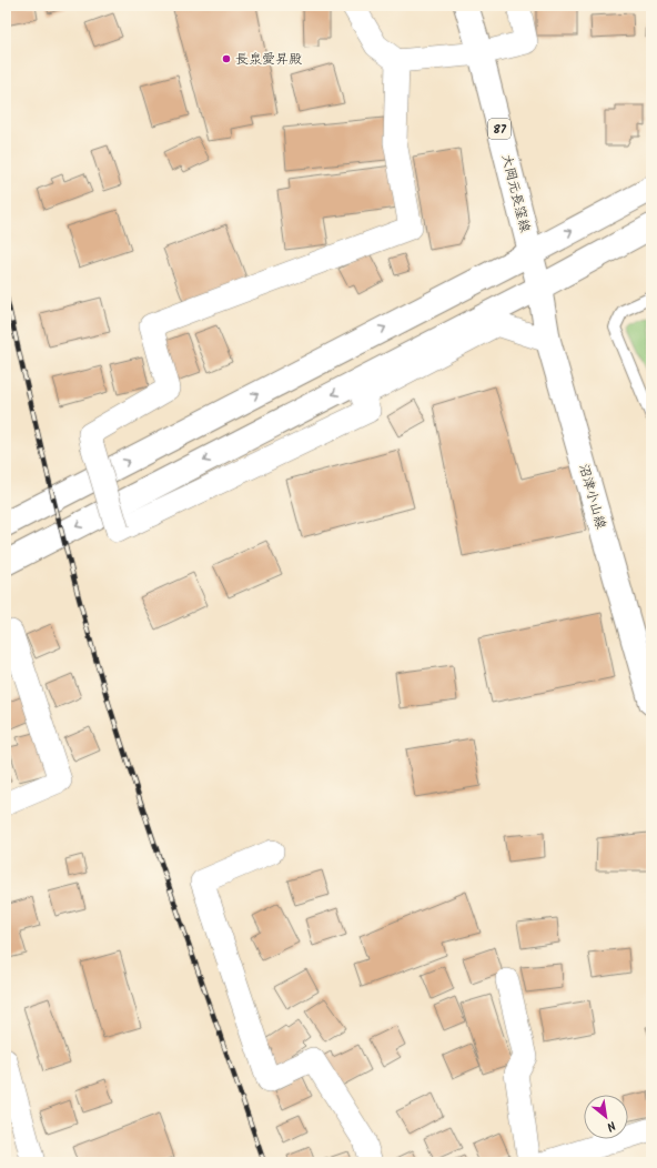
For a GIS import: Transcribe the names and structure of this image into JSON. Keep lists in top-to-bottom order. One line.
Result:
{"streets":{"street":["87","大岡元長窪線","沼津小山線"]},"crossings":[["大岡元長窪線","沼津小山線"]],"places":["長泉愛昇殿"],"north":"bottom right"}
